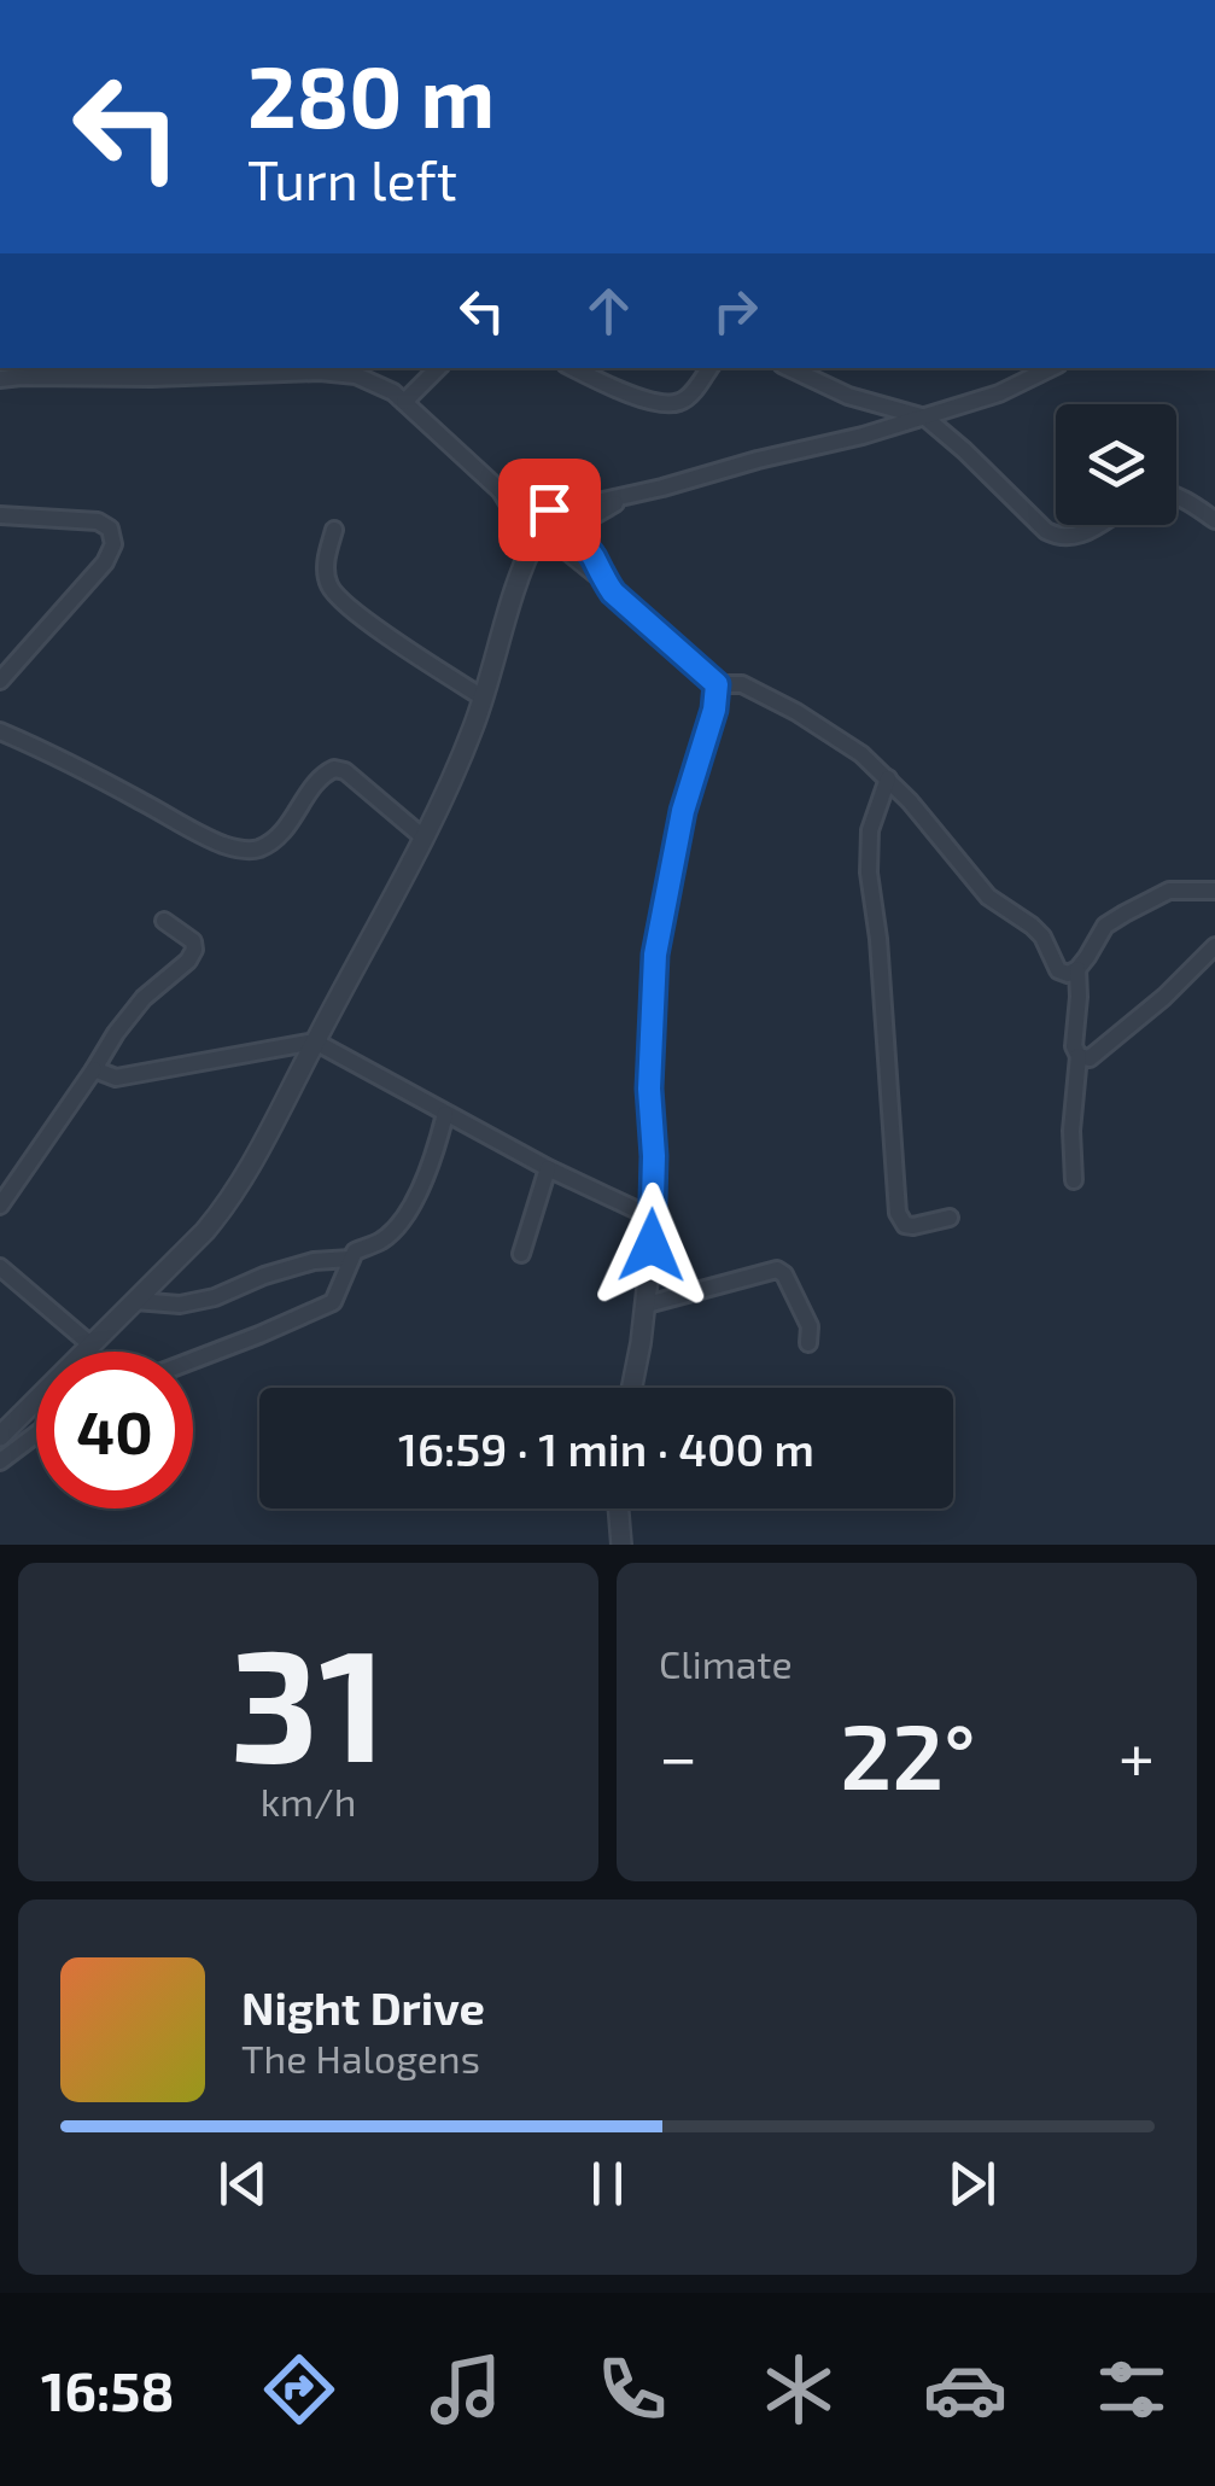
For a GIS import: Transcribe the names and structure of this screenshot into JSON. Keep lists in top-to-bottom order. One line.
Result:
{"page":{"turn":["280 m","Turn left"],"limit":"40","trip":"16:59 · 1 min · 400 m","tile":[["31","km/h"],"Climate"],"heat":["−","22°","+"],"song":["Night Drive","The Halogens"],"tabs":"16:58"}}
